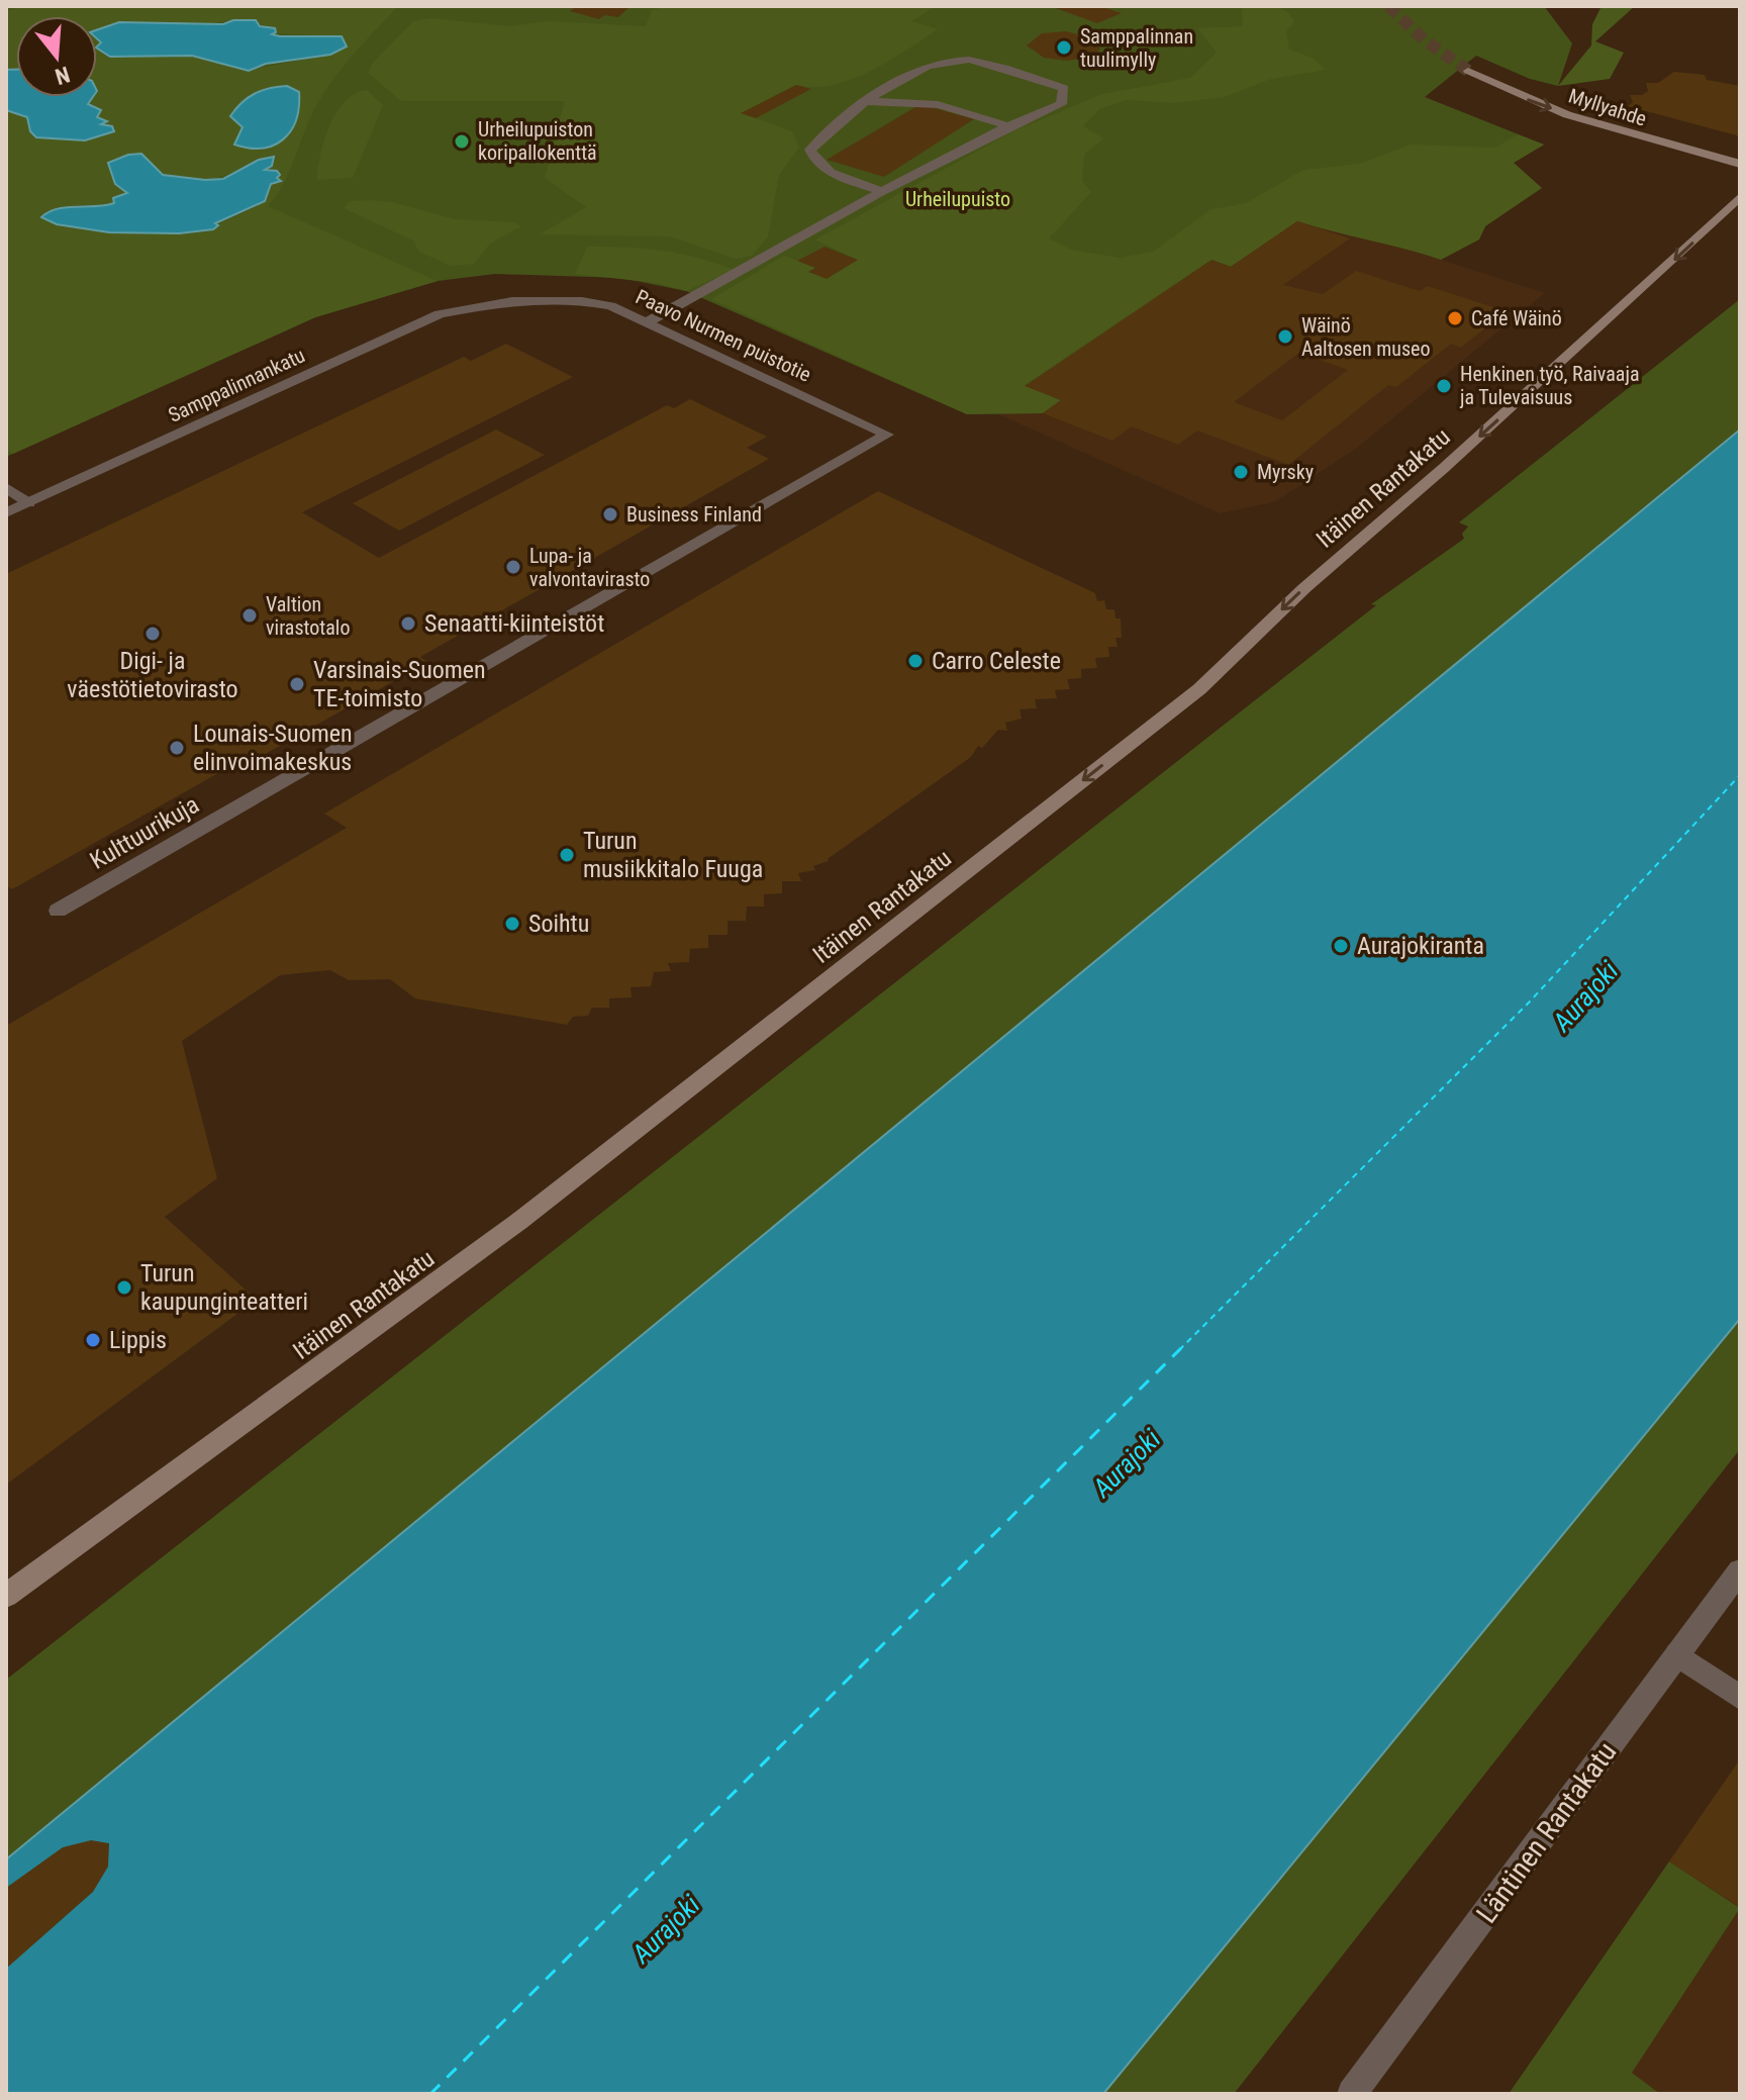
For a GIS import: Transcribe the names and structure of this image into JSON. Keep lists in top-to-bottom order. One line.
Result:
{"streets":{"street":["Myllyahde","Paavo Nurmen puistotie","Samppalinnankatu","Itäinen Rantakatu","Kulttuurikuja","Läntinen Rantakatu"]},"crossings":[["Paavo Nurmen puistotie","Samppalinnankatu"],["Paavo Nurmen puistotie","Kulttuurikuja"]],"one_way":["Myllyahde","Itäinen Rantakatu"],"water":["Aurajoki"],"parks":["Urheilupuisto"],"places":["Samppalinnan tuulimylly","Urheilupuiston koripallokenttä","Café Wäinö","Wäinö Aaltosen museo","Henkinen työ, Raivaaja ja Tulevaisuus","Myrsky","Business Finland","Lupa- ja valvontavirasto","Valtion virastotalo","Senaatti-kiinteistöt","Digi- ja väestötietovirasto","Carro Celeste","Varsinais-Suomen TE-toimisto","Lounais-Suomen elinvoimakeskus","Turun musiikkitalo Fuuga","Soihtu","Aurajokiranta","Turun kaupunginteatteri","Lippis"],"north":"bottom"}
